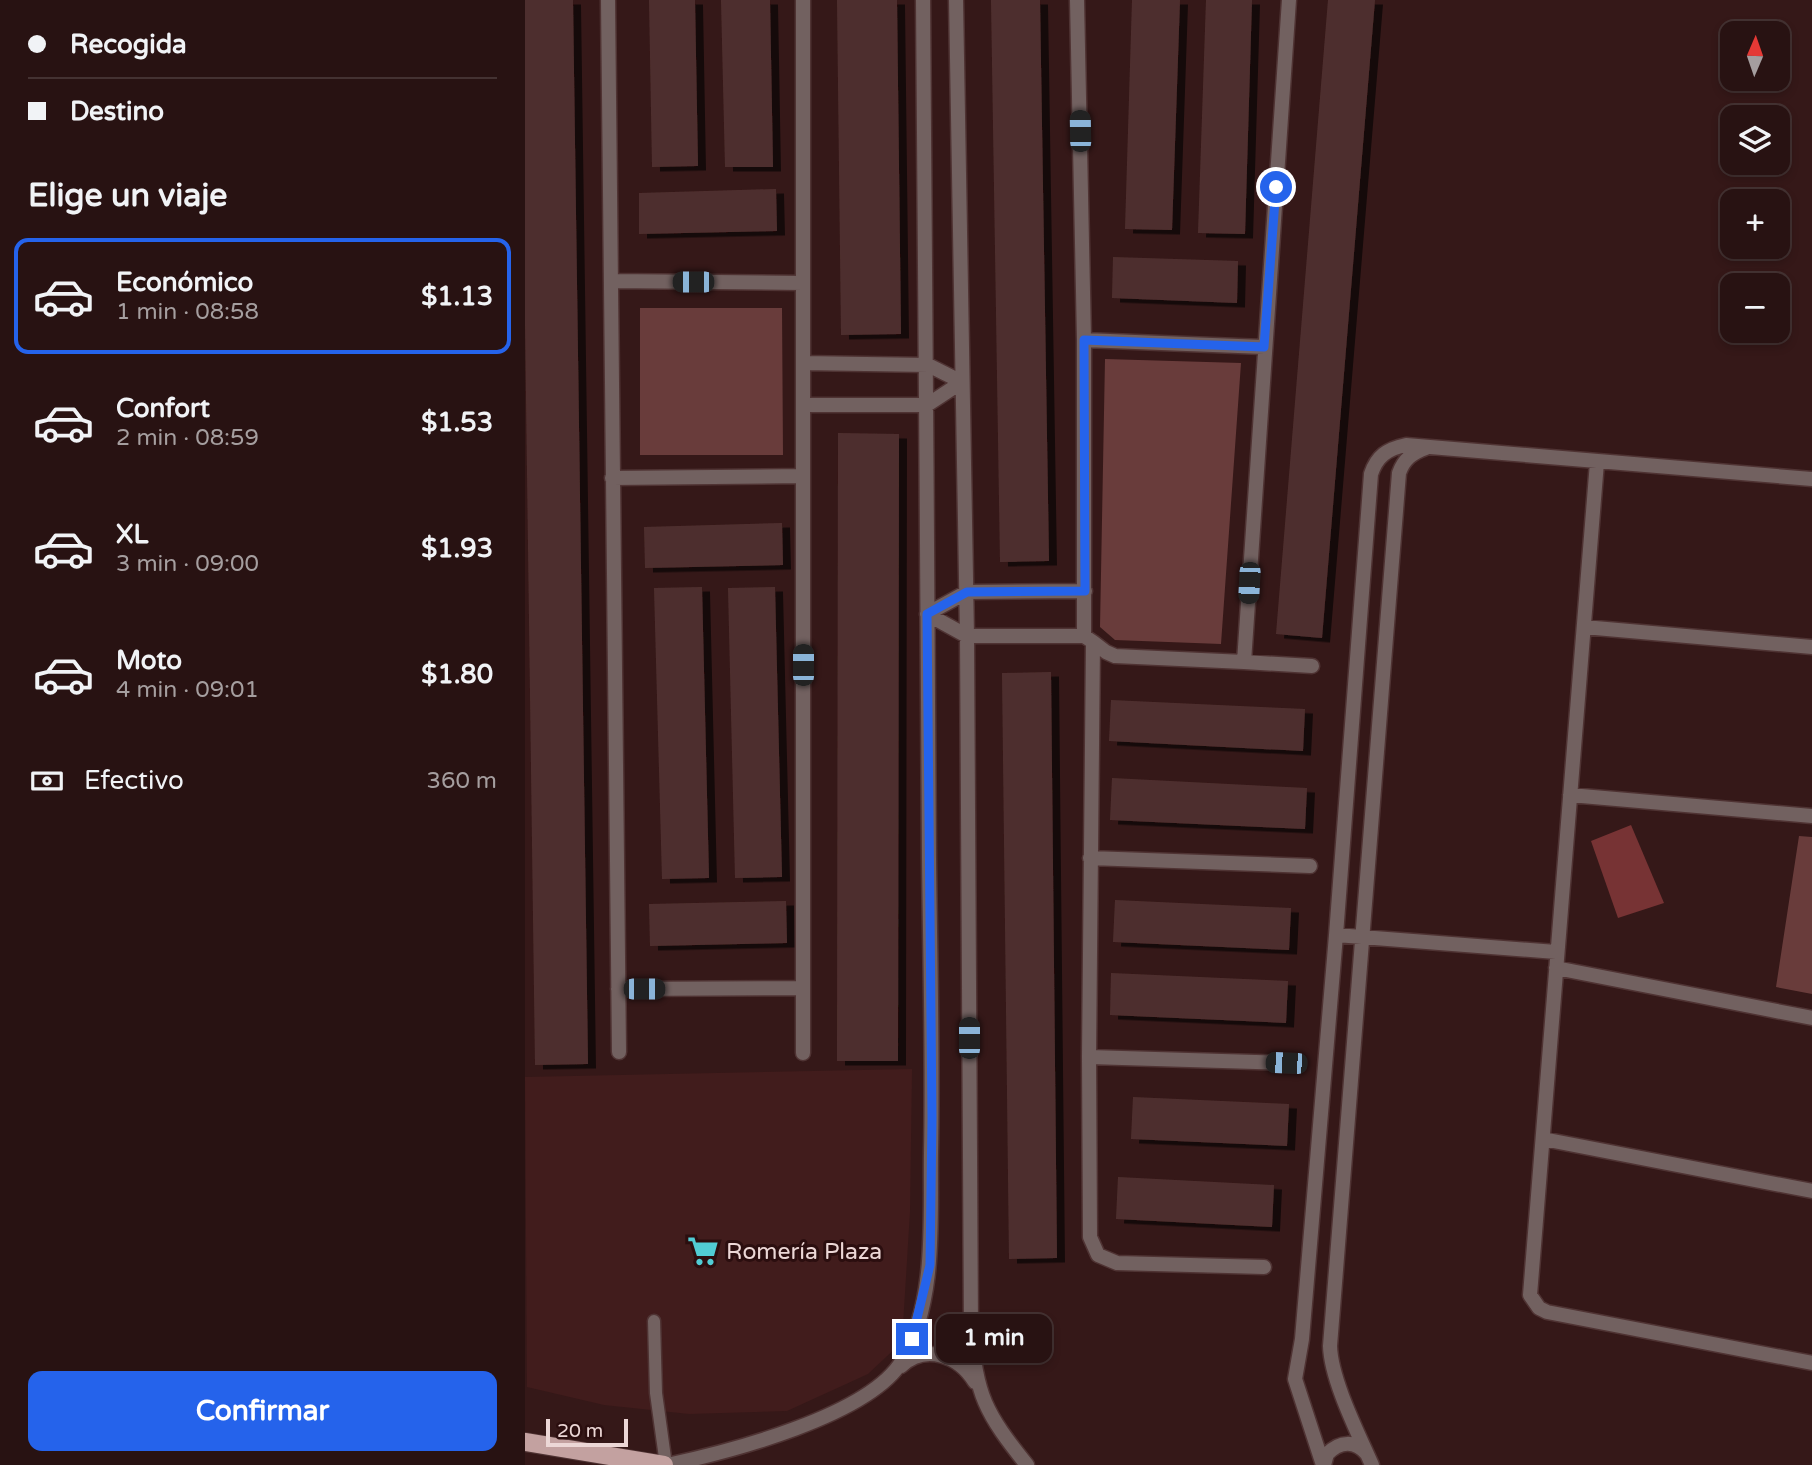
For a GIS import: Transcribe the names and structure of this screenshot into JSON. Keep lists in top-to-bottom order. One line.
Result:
{"places":{"supermarket":["Romería Plaza"]},"scale_bar":"20 m","north":"top","page":{"banner":["Recogida","Destino"],"map_buttons":["+","−"],"heading":"Elige un viaje","list":[{"name":"Económico","note":"1 min · 08:58","value":"$1.13"},{"name":"Confort","note":"2 min · 08:59","value":"$1.53"},{"name":"XL","note":"3 min · 09:00","value":"$1.93"},{"name":"Moto","note":"4 min · 09:01","value":"$1.80"}],"pay":["Efectivo","360 m"],"bubble":"1 min","buttons":"Confirmar","scale":"20 m"}}
